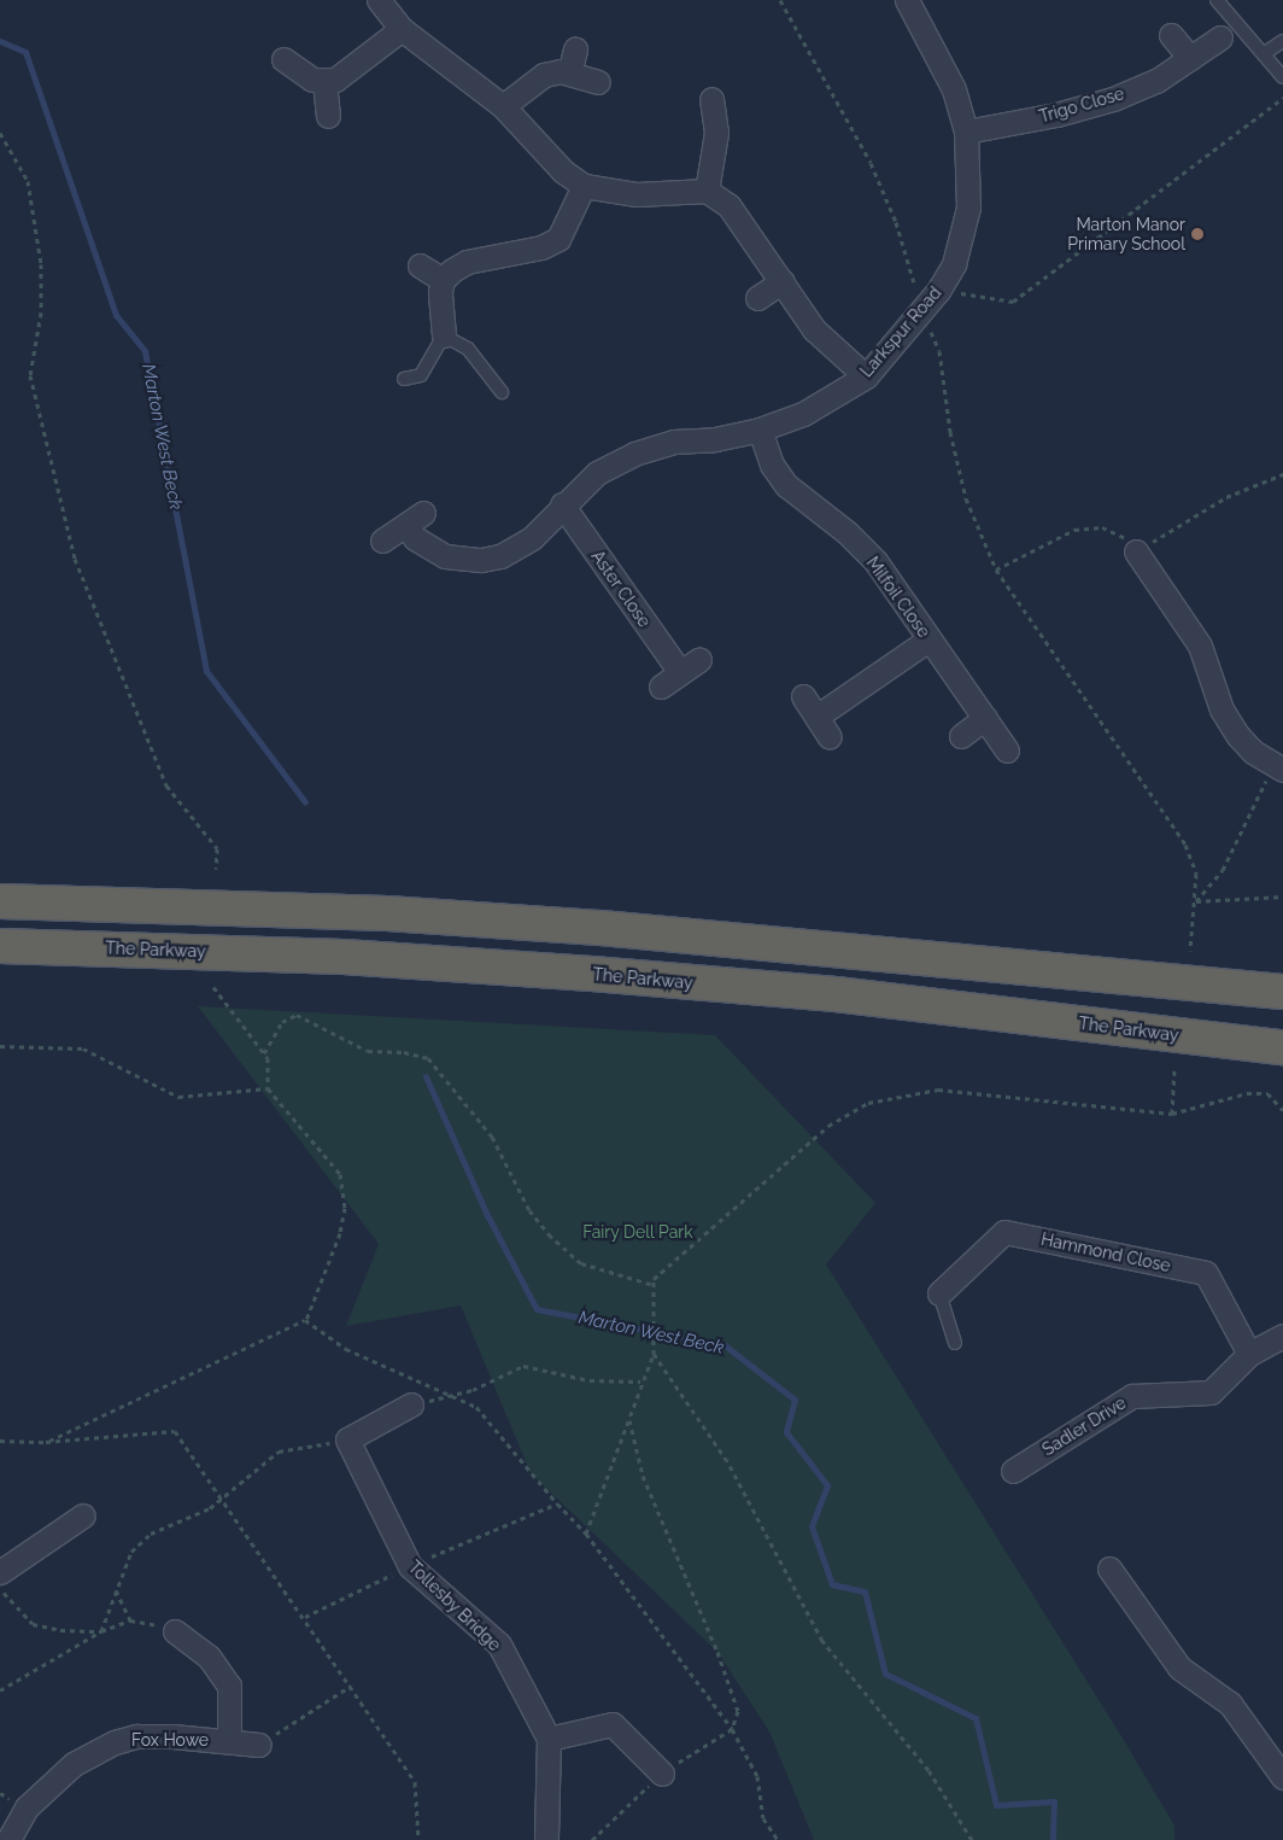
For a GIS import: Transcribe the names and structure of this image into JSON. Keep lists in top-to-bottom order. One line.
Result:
{"streets":{"highway":["The Parkway"],"street":["Trigo Close","Larkspur Road","Aster Close","Milfoil Close","Hammond Close","Sadler Drive","Tollesby Bridge","Fox Howe"]},"crossings":[["Trigo Close","Larkspur Road"],["Larkspur Road","Aster Close"],["Larkspur Road","Milfoil Close"],["Hammond Close","Sadler Drive"]],"water":["Marton West Beck"],"parks":["Fairy Dell Park"],"places":["Marton Manor Primary School"]}
